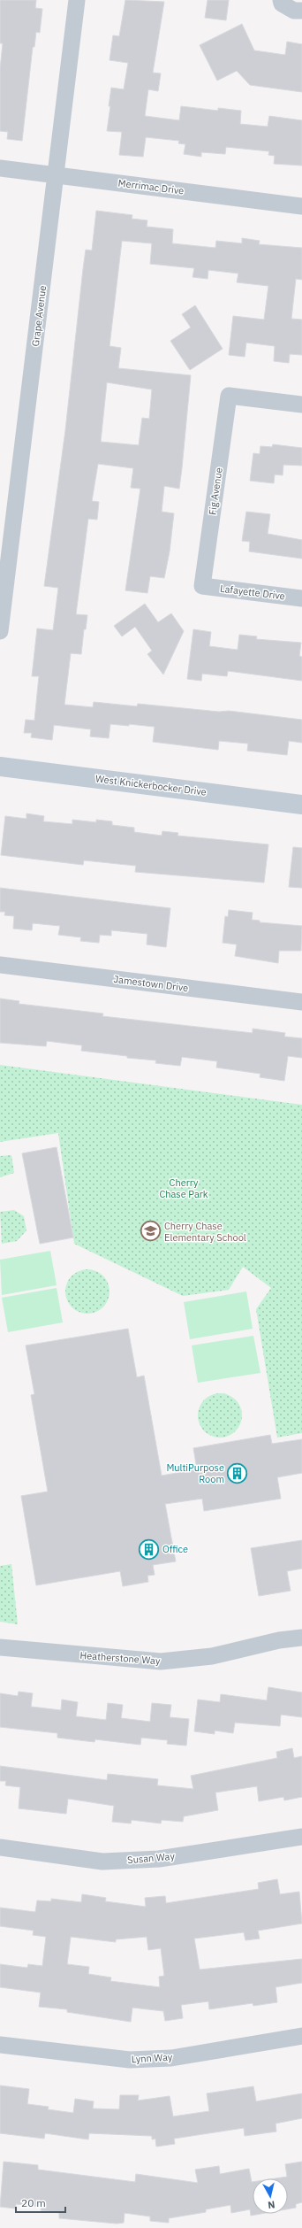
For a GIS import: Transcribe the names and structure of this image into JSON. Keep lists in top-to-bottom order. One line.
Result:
{"streets":{"street":["Merrimac Drive","Grape Avenue","Fig Avenue","Lafayette Drive","West Knickerbocker Drive","Jamestown Drive","Heatherstone Way","Susan Way","Lynn Way"]},"crossings":[["Merrimac Drive","Grape Avenue"],["Fig Avenue","Lafayette Drive"]],"parks":["Cherry Chase Park"],"places":{"school or university":["Cherry Chase Elementary School"],"building":["MultiPurpose Room","Office"]},"scale_bar":"20 m","north":"bottom"}
